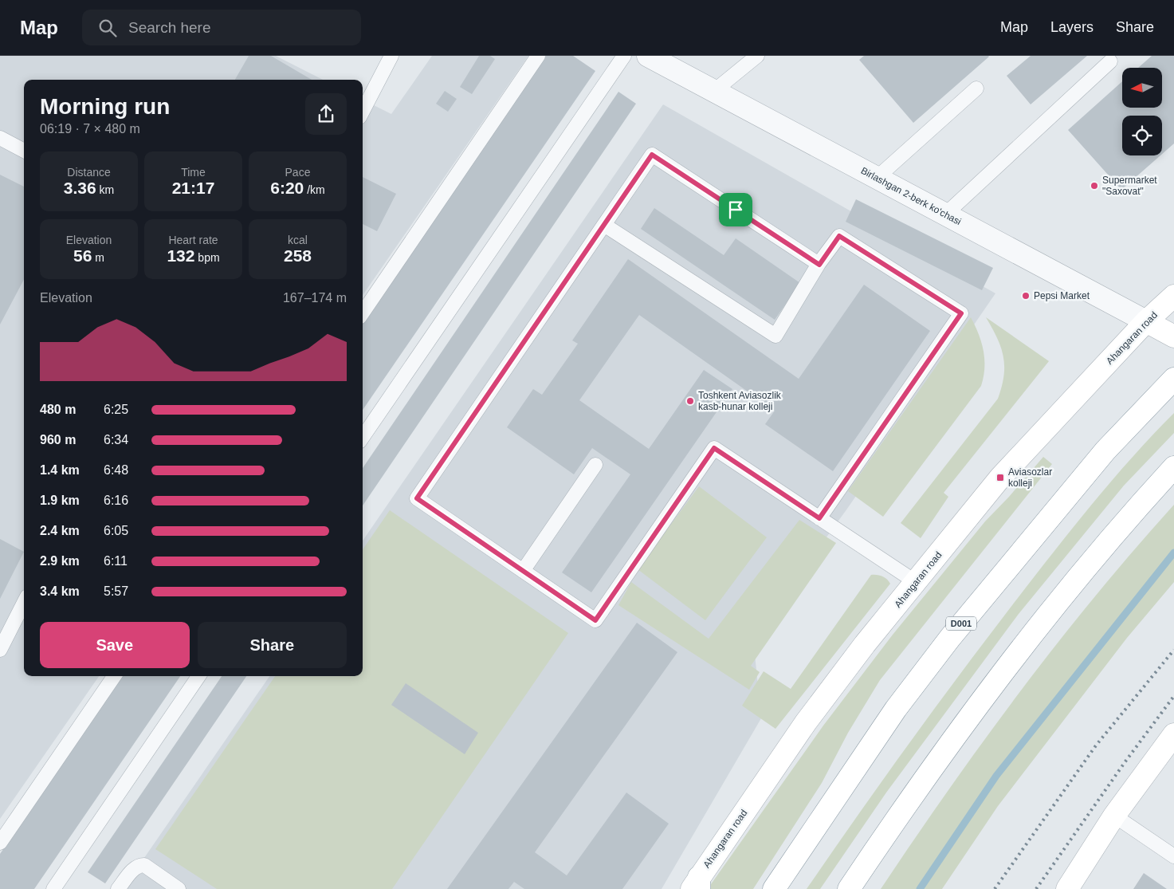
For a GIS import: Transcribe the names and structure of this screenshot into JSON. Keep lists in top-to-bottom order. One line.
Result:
{"streets":{"main road":["Birlashgan 2-berk ko'chasi","Ahangaran road","D001"]},"crossings":[["Birlashgan 2-berk ko'chasi","Ahangaran road"]],"places":{"other":["Supermarket \"Saxovat\"","Pepsi Market","Toshkent Aviasozlik kasb-hunar kolleji"],"transit":["Aviasozlar kolleji"]},"north":"left","page":{"header":"Map","search":"Search here","nav":["Map","Layers","Share"],"heading":["Morning run","06:19 · 7 × 480 m"],"stats":[["Distance","3.36 km"],["Time","21:17"],["Pace","6:20 /km"],["Elevation","56 m"],["Heart rate","132 bpm"],["kcal","258"]],"chart":["Elevation","167–174 m"],"list":[{"name":"480 m","note":"6:25"},{"name":"960 m","note":"6:34"},{"name":"1.4 km","note":"6:48"},{"name":"1.9 km","note":"6:16"},{"name":"2.4 km","note":"6:05"},{"name":"2.9 km","note":"6:11"},{"name":"3.4 km","note":"5:57"}],"buttons":["Save","Share"]}}
